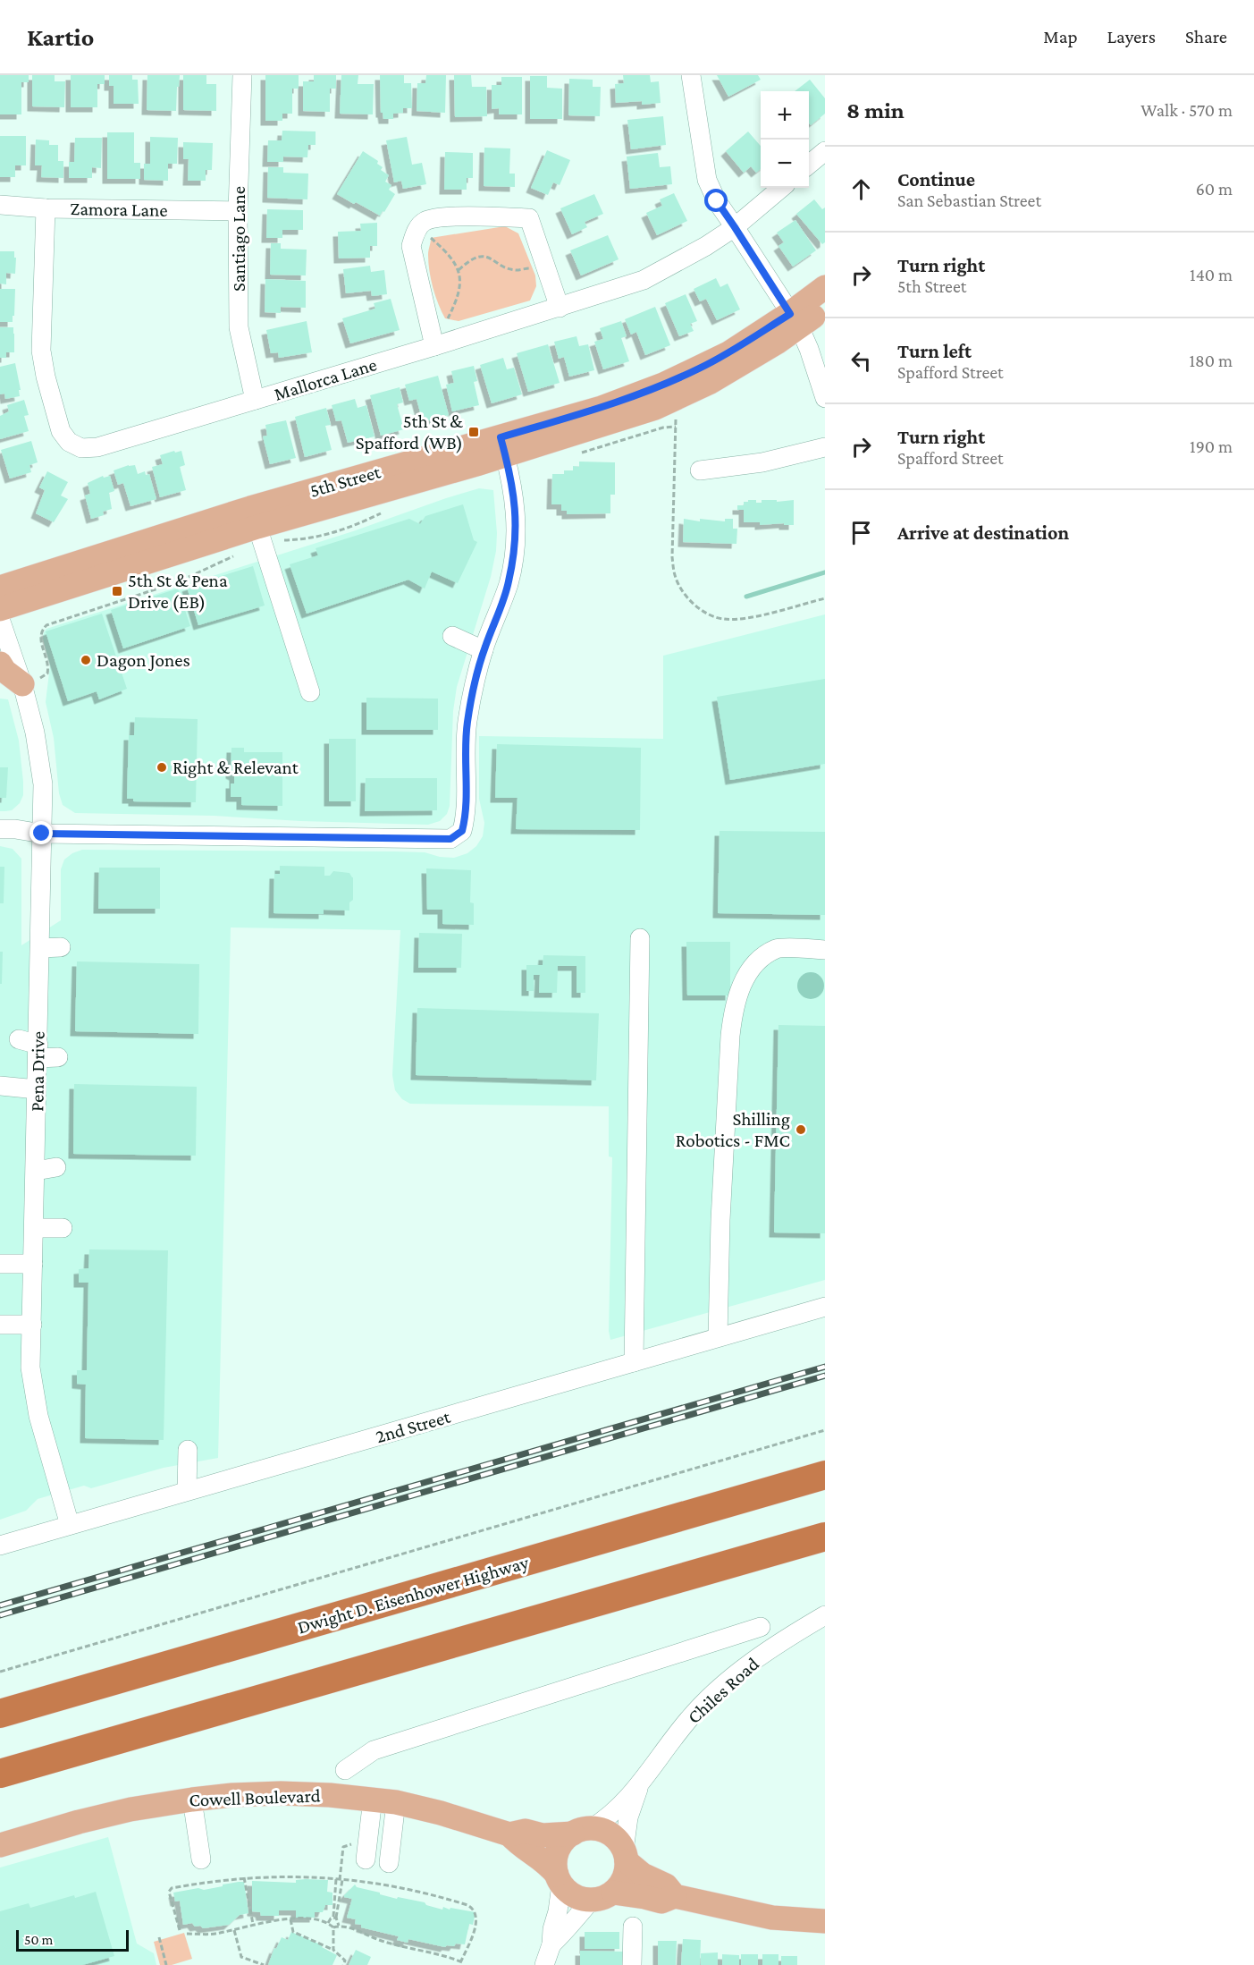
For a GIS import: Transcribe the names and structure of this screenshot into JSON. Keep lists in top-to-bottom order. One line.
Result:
{"streets":{"highway":["Dwight D. Eisenhower Highway"],"main road":["5th Street","Cowell Boulevard"],"street":["Zamora Lane","Santiago Lane","Mallorca Lane","Pena Drive","2nd Street","Chiles Road"]},"crossings":[["Zamora Lane","Santiago Lane"],["Zamora Lane","Mallorca Lane"],["Santiago Lane","Mallorca Lane"],["Pena Drive","2nd Street"]],"places":{"transit":["5th St & Spafford (WB)","5th St & Pena Drive (EB)"],"other":["Dagon Jones","Right & Relevant","Shilling Robotics - FMC"]},"scale_bar":"50 m","page":{"header":"Kartio","nav":["Map","Layers","Share"],"heading":["8 min","Walk · 570 m"],"map_buttons":["+","−"],"list":[["Continue","San Sebastian Street","60 m"],["Turn right","5th Street","140 m"],["Turn left","Spafford Street","180 m"],["Turn right","Spafford Street","190 m"],"Arrive at destination"],"scale":"50 m"}}
